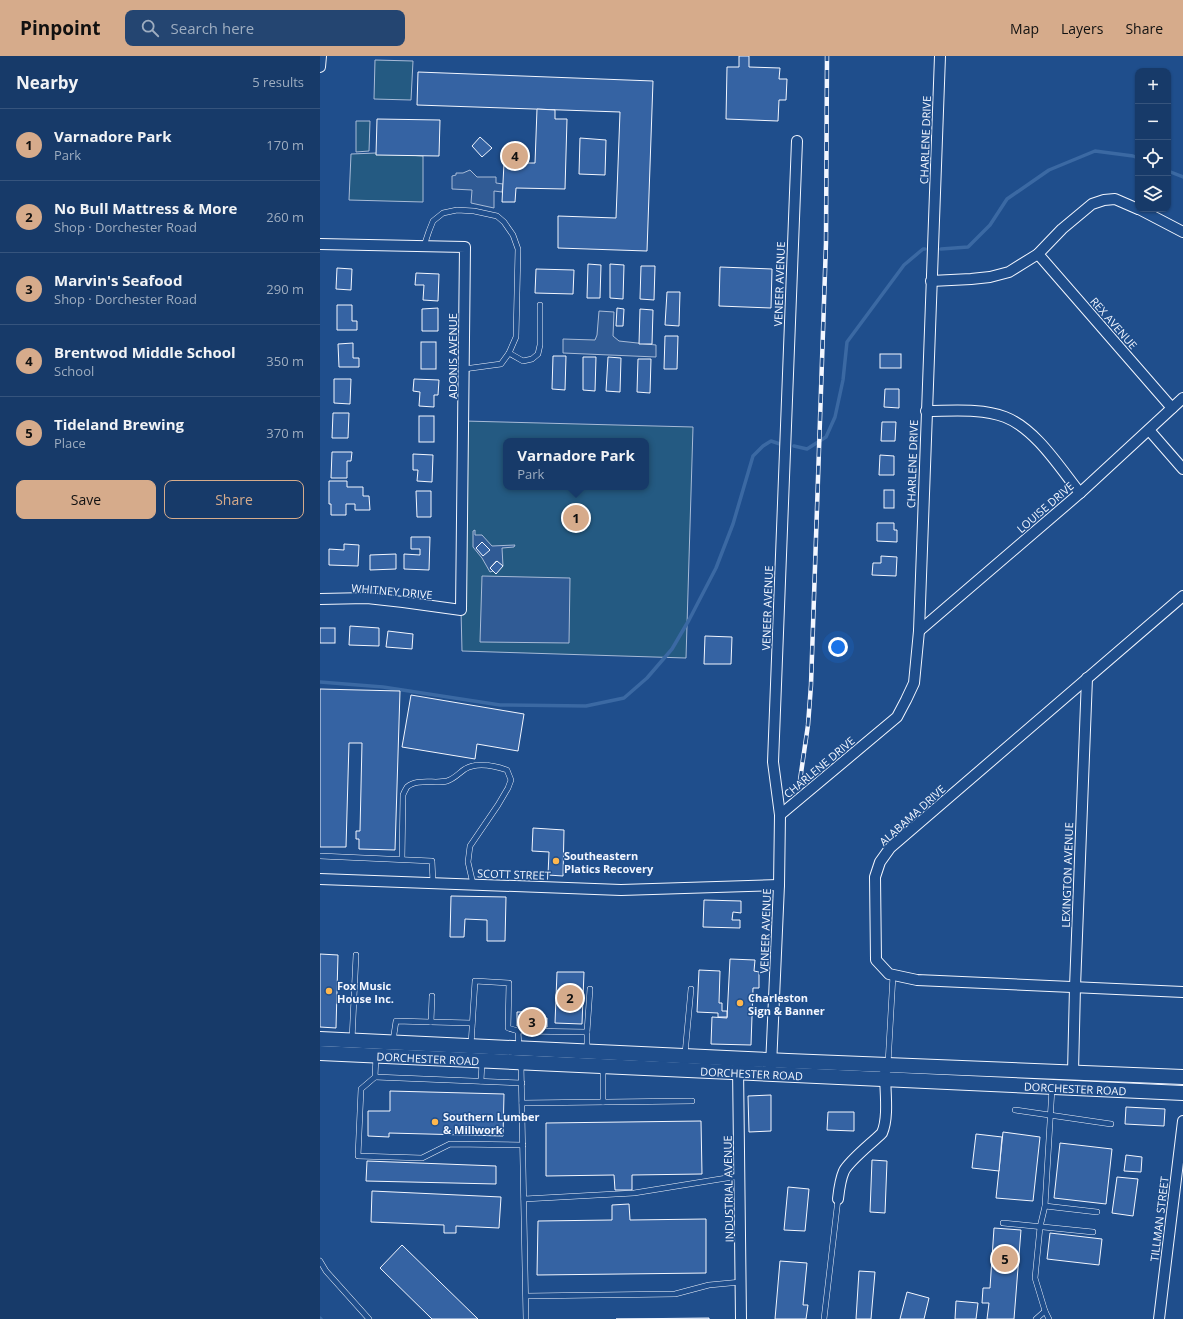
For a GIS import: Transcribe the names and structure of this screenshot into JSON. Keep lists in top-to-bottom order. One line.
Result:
{"streets":{"main road":["DORCHESTER ROAD"],"street":["CHARLENE DRIVE","VENEER AVENUE","REX AVENUE","ADONIS AVENUE","LOUISE DRIVE","WHITNEY DRIVE","ALABAMA DRIVE","SCOTT STREET","LEXINGTON AVENUE","INDUSTRIAL AVENUE","TILLMAN STREET"]},"crossings":[["CHARLENE DRIVE","VENEER AVENUE"],["CHARLENE DRIVE","LOUISE DRIVE"],["VENEER AVENUE","SCOTT STREET"],["VENEER AVENUE","DORCHESTER ROAD"],["REX AVENUE","LOUISE DRIVE"],["ADONIS AVENUE","WHITNEY DRIVE"],["ALABAMA DRIVE","LEXINGTON AVENUE"],["LEXINGTON AVENUE","DORCHESTER ROAD"],["DORCHESTER ROAD","INDUSTRIAL AVENUE"]],"places":["Southeastern Platics Recovery","Fox Music House Inc.","Charleston Sign & Banner","Southern Lumber & Millwork"],"page":{"header":"Pinpoint","search":"Search here","nav":["Map","Layers","Share"],"heading":["Nearby","5 results"],"map_buttons":["+","−"],"list":[{"mark":"1","name":"Varnadore Park","note":"Park","value":"170 m"},{"mark":"2","name":"No Bull Mattress & More","note":"Shop · Dorchester Road","value":"260 m"},{"mark":"3","name":"Marvin's Seafood","note":"Shop · Dorchester Road","value":"290 m"},{"mark":"4","name":"Brentwod Middle School","note":"School","value":"350 m"},{"mark":"5","name":"Tideland Brewing","note":"Place","value":"370 m"}],"pins":["4","1","2","3","5"],"popup":["Varnadore Park","Park"],"buttons":["Save","Share"]}}
